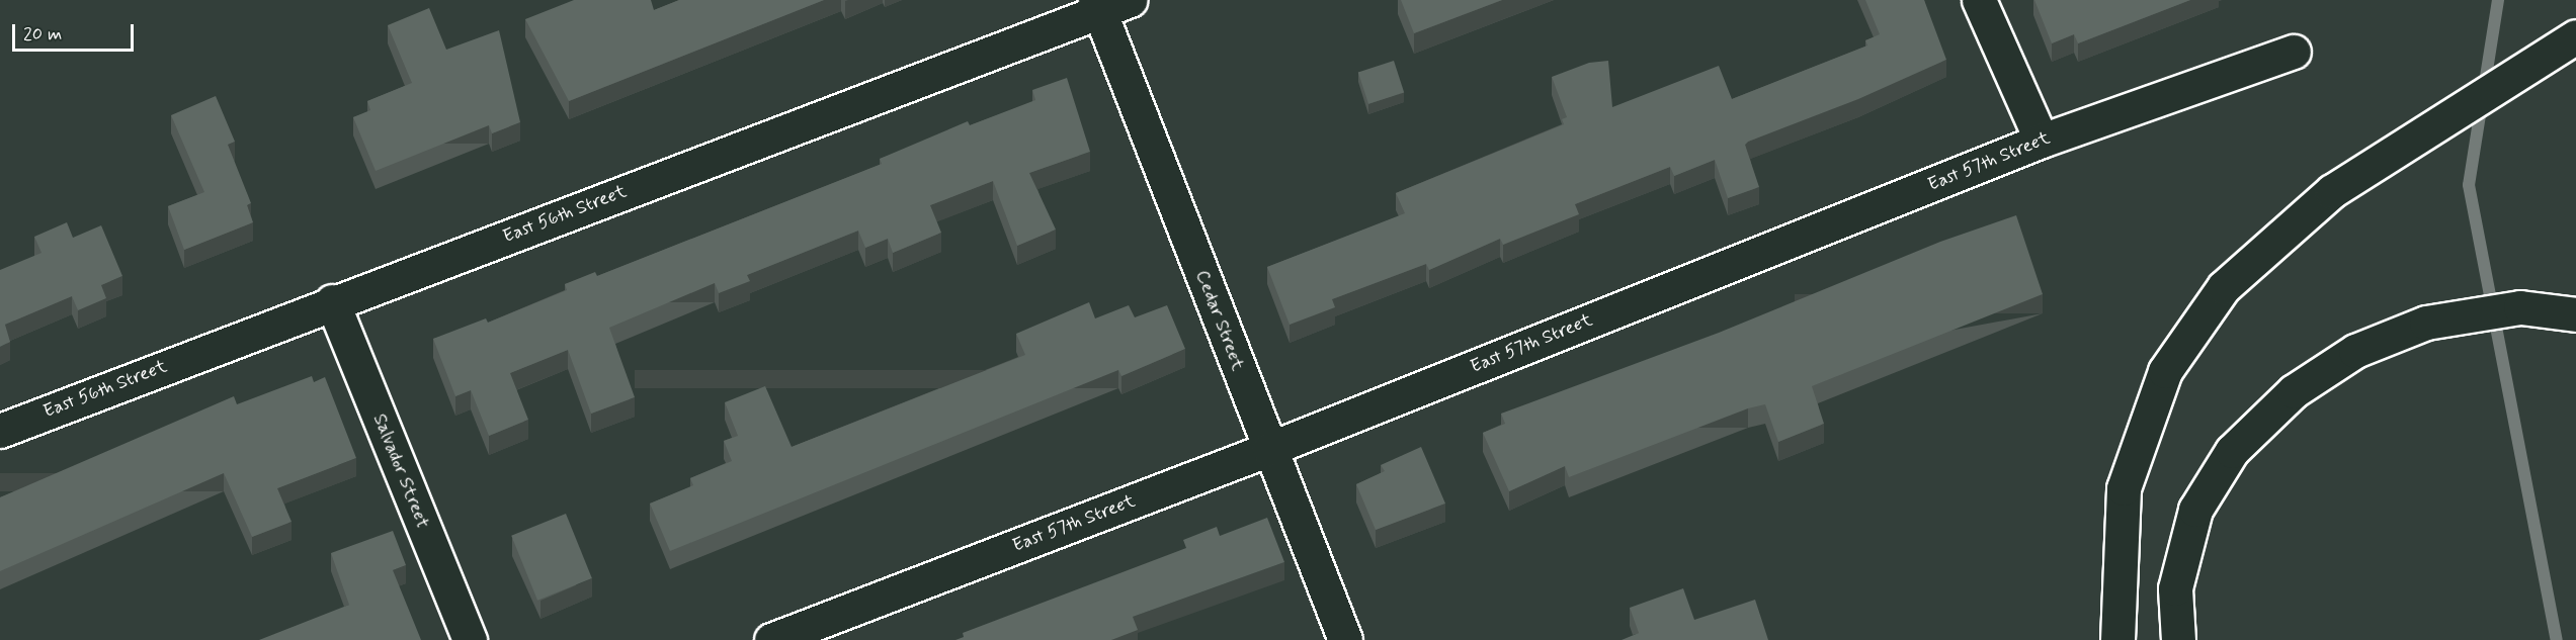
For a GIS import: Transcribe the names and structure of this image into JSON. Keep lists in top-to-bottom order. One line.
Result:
{"streets":{"main road":["East 57th Street","East 56th Street","Cedar Street","Salvador Street"]},"crossings":[["East 57th Street","Cedar Street"],["East 56th Street","Cedar Street"],["East 56th Street","Salvador Street"]],"scale_bar":"20 m"}
